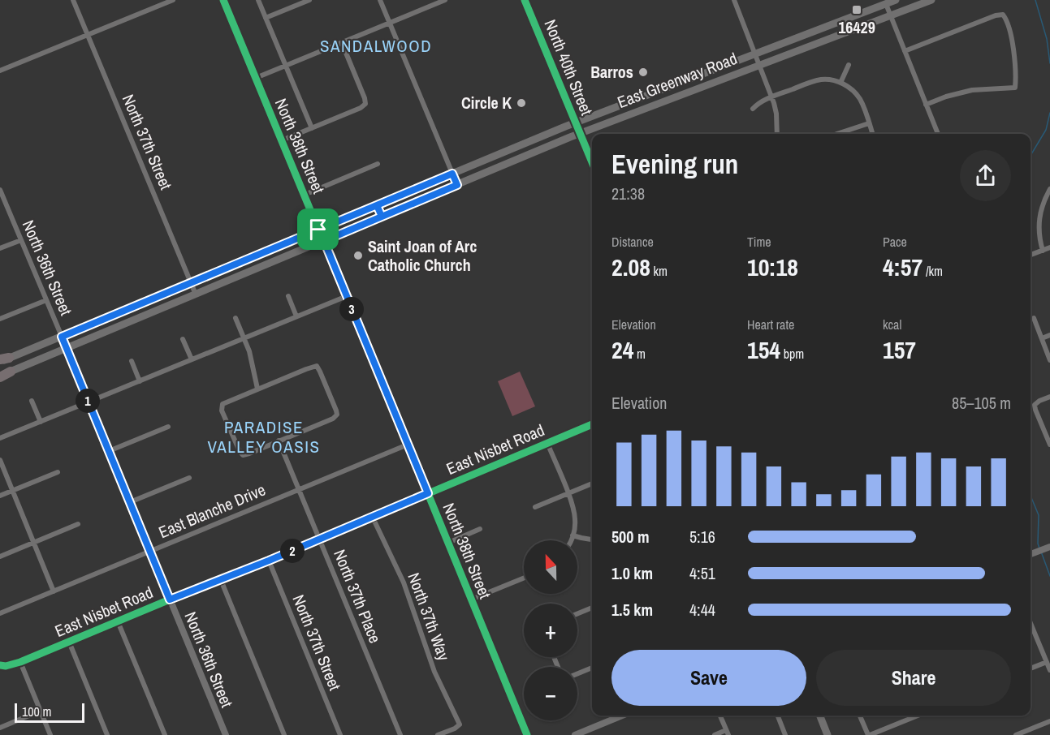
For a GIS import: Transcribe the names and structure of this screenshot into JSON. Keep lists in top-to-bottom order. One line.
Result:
{"streets":{"main road":["North 40th Street","East Greenway Road"],"street":["North 37th Street","North 38th Street","North 36th Street","East Nisbet Road","East Blanche Drive","North 37th Place","North 37th Way"]},"crossings":[["North 40th Street","East Greenway Road"],["East Greenway Road","North 37th Street"],["East Greenway Road","North 38th Street"],["East Greenway Road","North 36th Street"],["North 37th Street","East Nisbet Road"],["North 38th Street","East Nisbet Road"],["North 38th Street","East Blanche Drive"],["North 36th Street","East Nisbet Road"],["North 36th Street","East Blanche Drive"],["East Nisbet Road","North 37th Place"],["East Nisbet Road","North 37th Way"],["East Blanche Drive","North 37th Place"]],"districts":["SANDALWOOD","PARADISE VALLEY OASIS"],"places":{"transit":["16429"],"other":["Barros","Circle K","Saint Joan of Arc Catholic Church"]},"scale_bar":"100 m","north":"top","page":{"heading":["Evening run","21:38"],"stats":[["Distance","2.08 km"],["Time","10:18"],["Pace","4:57 /km"],["Elevation","24 m"],["Heart rate","154 bpm"],["kcal","157"]],"pins":["3","1","2"],"chart":["Elevation","85–105 m"],"list":[{"name":"500 m","note":"5:16"},{"name":"1.0 km","note":"4:51"},{"name":"1.5 km","note":"4:44"}],"map_buttons":["+","−"],"buttons":["Save","Share"],"scale":"100 m"}}
